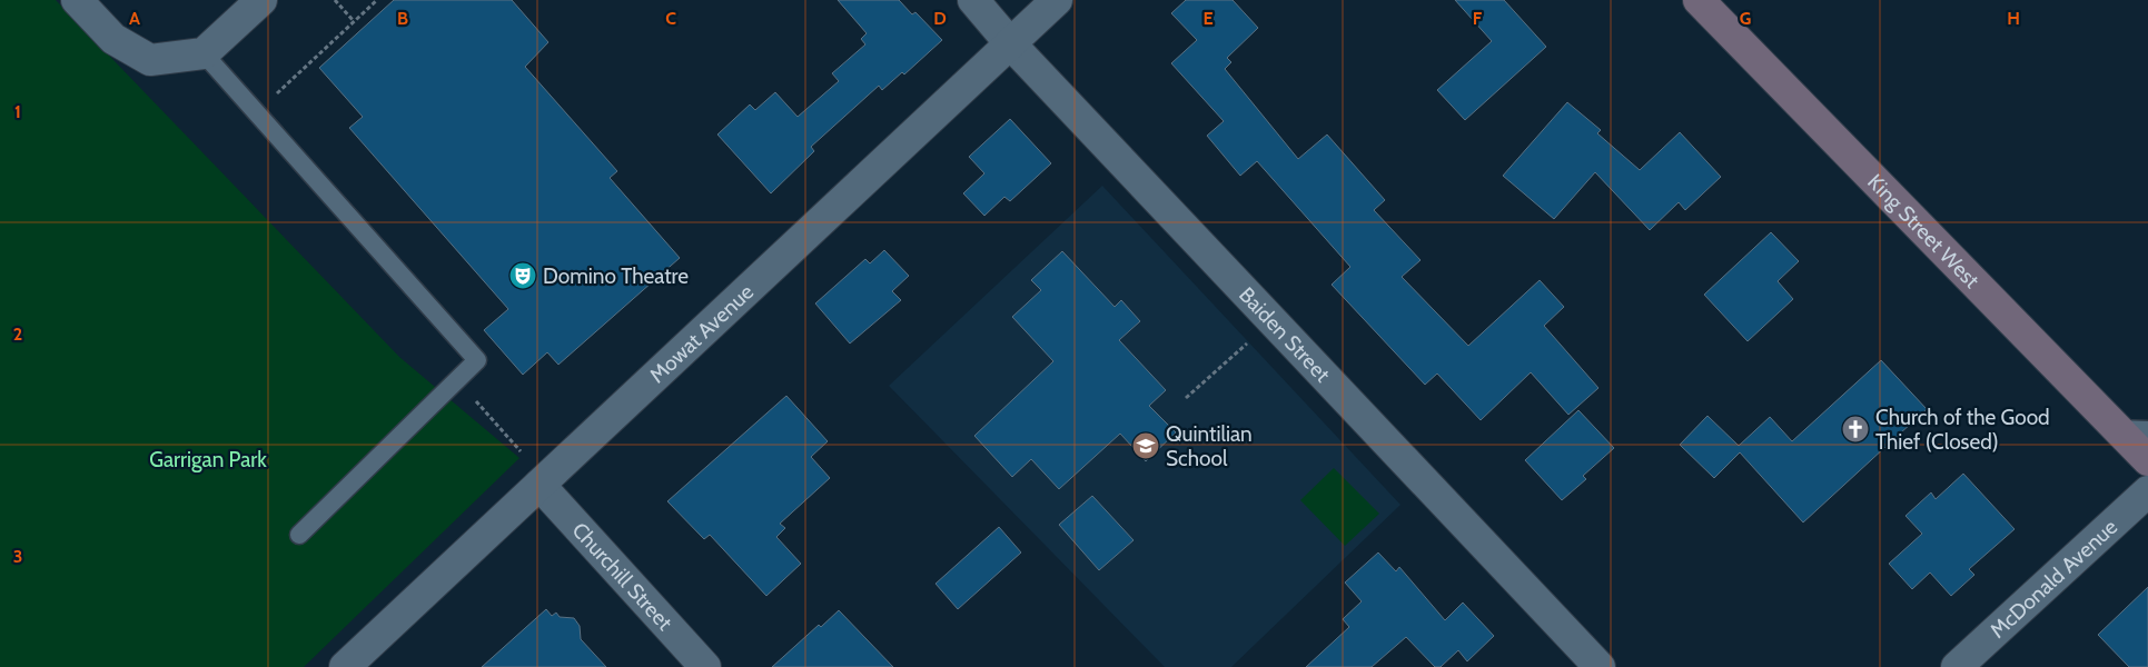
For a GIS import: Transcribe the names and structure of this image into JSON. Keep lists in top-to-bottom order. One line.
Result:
{"streets":{"main road":["King Street West"],"street":["Mowat Avenue","Baiden Street","Churchill Street","McDonald Avenue"]},"crossings":[["Mowat Avenue","Baiden Street"],["Mowat Avenue","Churchill Street"]],"parks":["Garrigan Park"],"places":{"theatre":["Domino Theatre"],"church":["Church of the Good Thief (Closed)"],"school or university":["Quintilian School"]},"grid":{"columns":["A","B","C","D","E","F","G","H"],"rows":["1","2","3"]}}
